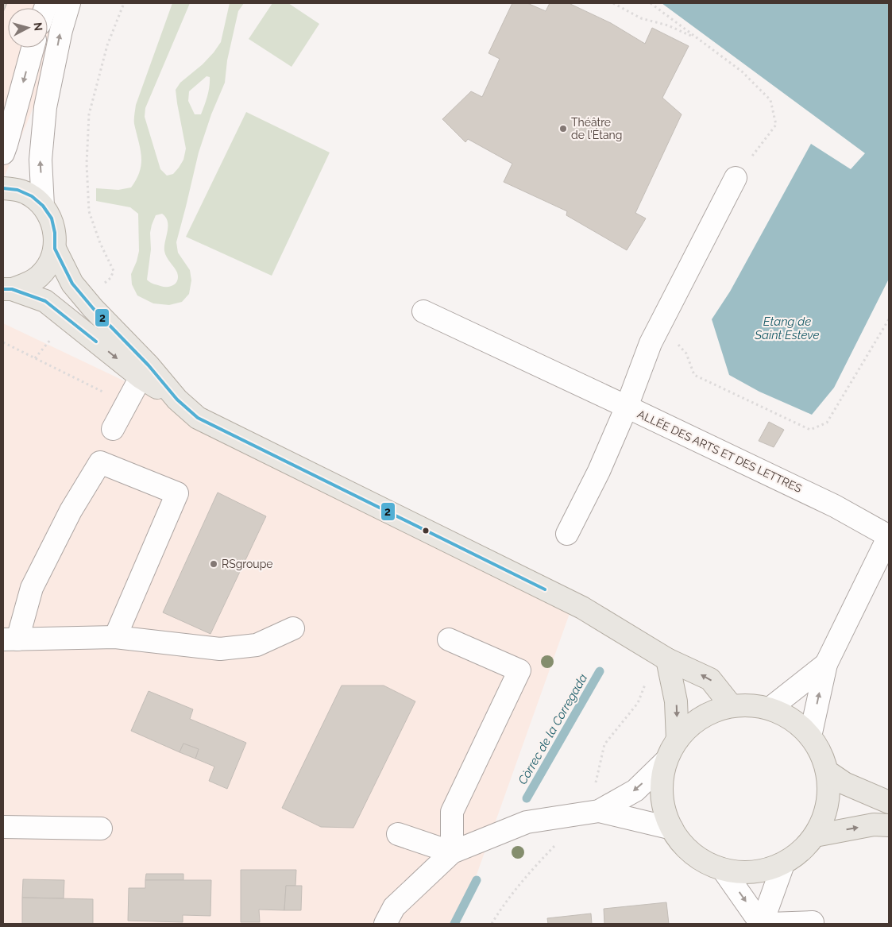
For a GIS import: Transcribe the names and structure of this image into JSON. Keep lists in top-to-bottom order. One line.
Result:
{"streets":{"street":["ALLÉE DES ARTS ET DES LETTRES"]},"water":["Etang de Saint Estève","Còrrec de la Corregada"],"places":["Théâtre de l'Étang","RSgroupe"],"lines":["transit line 2"],"north":"right"}
